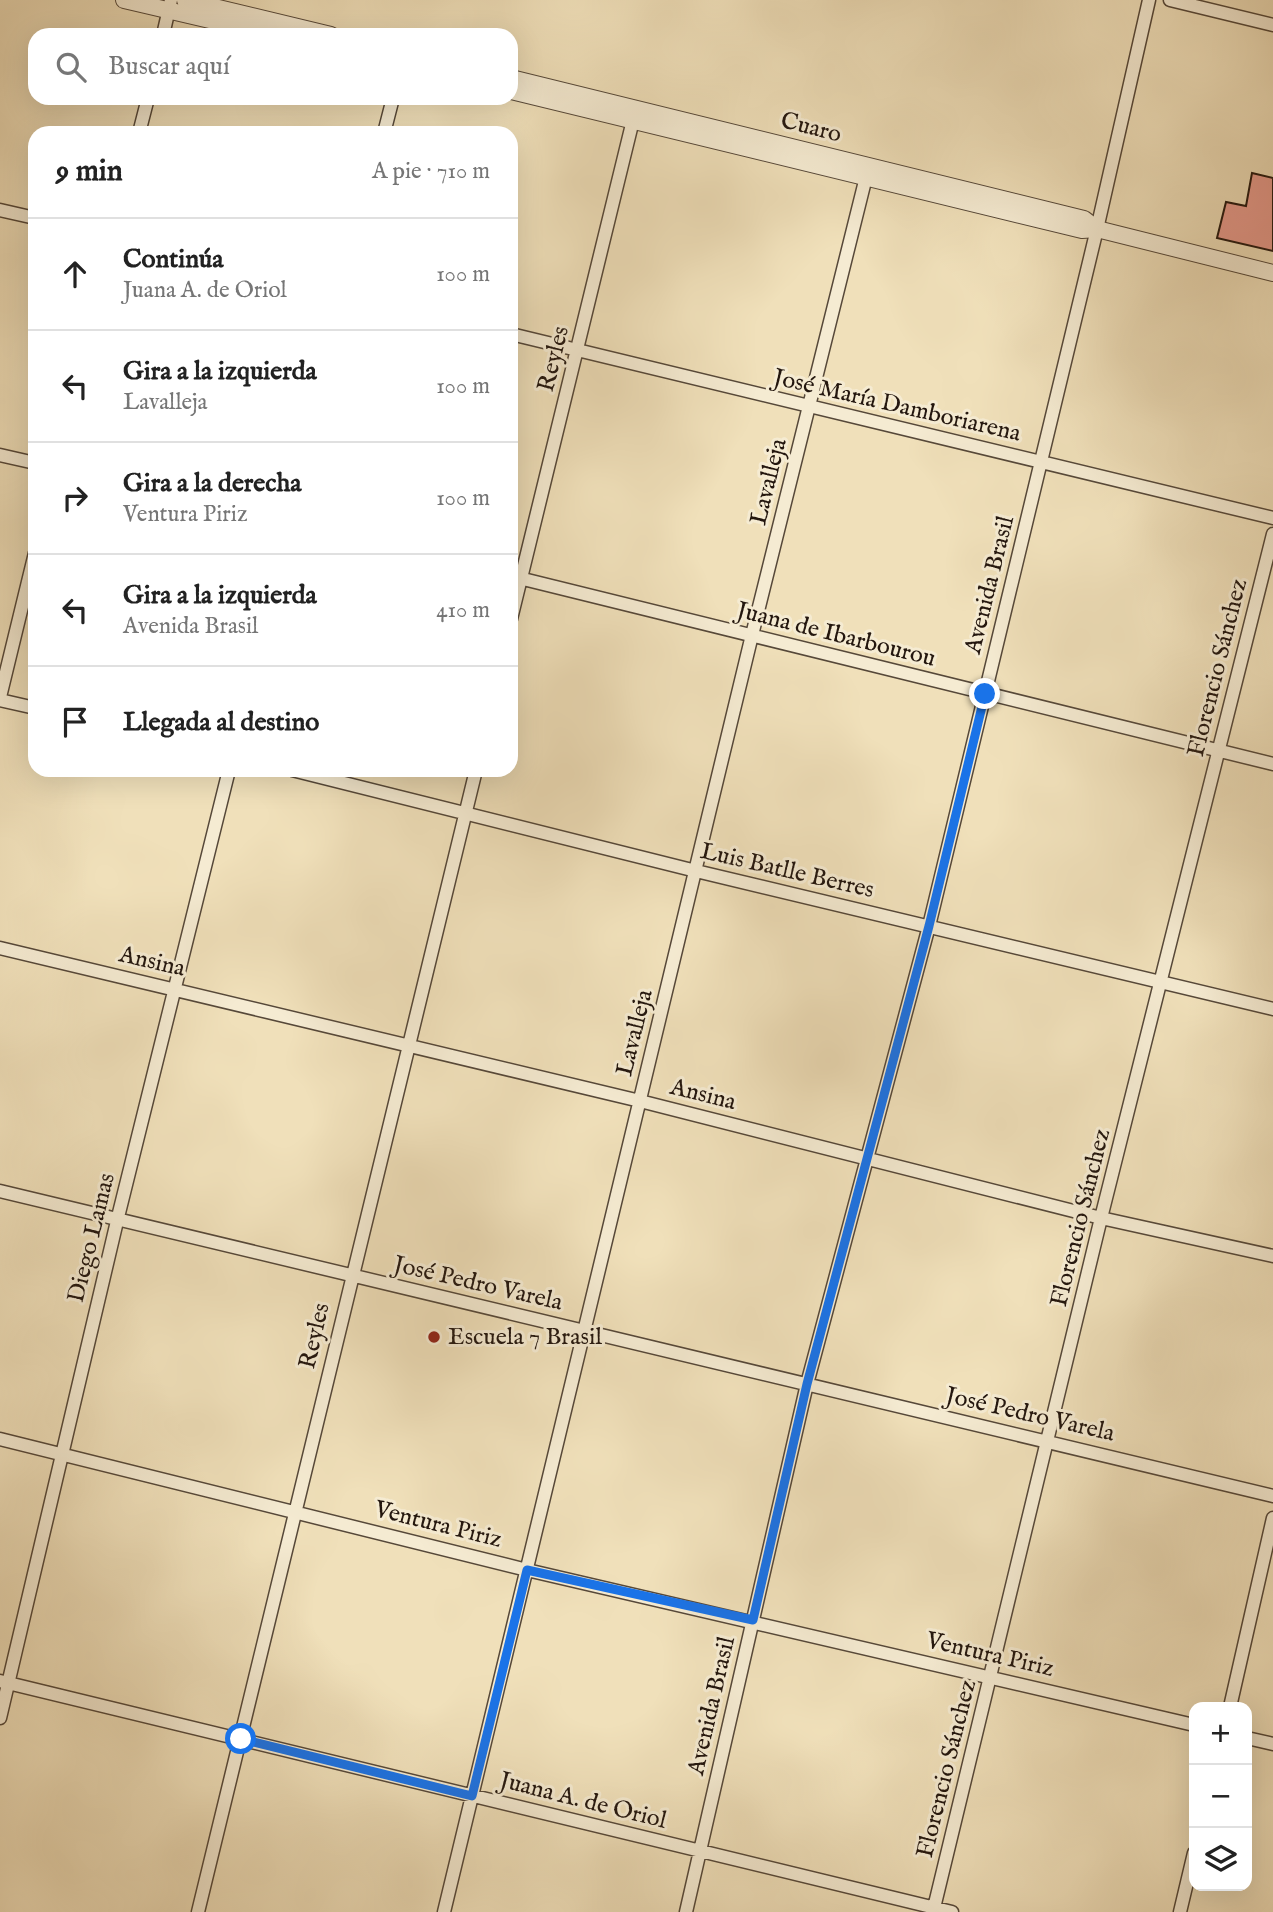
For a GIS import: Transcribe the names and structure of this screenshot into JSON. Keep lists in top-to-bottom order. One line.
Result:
{"streets":{"street":["Cuaro","Reyles","José María Damboriarena","Lavalleja","Avenida Brasil","Juana de Ibarbourou","Florencio Sánchez","Luis Batlle Berres","Ansina","Diego Lamas","José Pedro Varela","Ventura Piriz","Juana A. de Oriol"]},"crossings":[["Cuaro","Reyles"],["Cuaro","Lavalleja"],["Cuaro","Avenida Brasil"],["Reyles","José María Damboriarena"],["Reyles","Luis Batlle Berres"],["Reyles","Ansina"],["Reyles","José Pedro Varela"],["Reyles","Ventura Piriz"],["Reyles","Juana A. de Oriol"],["José María Damboriarena","Lavalleja"],["José María Damboriarena","Avenida Brasil"],["Lavalleja","Juana de Ibarbourou"],["Lavalleja","Luis Batlle Berres"],["Lavalleja","Ansina"],["Lavalleja","José Pedro Varela"],["Lavalleja","Ventura Piriz"],["Lavalleja","Juana A. de Oriol"],["Avenida Brasil","Juana de Ibarbourou"],["Avenida Brasil","Luis Batlle Berres"],["Avenida Brasil","Ansina"],["Avenida Brasil","José Pedro Varela"],["Avenida Brasil","Ventura Piriz"],["Avenida Brasil","Juana A. de Oriol"],["Juana de Ibarbourou","Florencio Sánchez"],["Florencio Sánchez","Luis Batlle Berres"],["Florencio Sánchez","Ansina"],["Florencio Sánchez","José Pedro Varela"],["Florencio Sánchez","Ventura Piriz"],["Florencio Sánchez","Juana A. de Oriol"],["Ansina","Diego Lamas"],["Diego Lamas","José Pedro Varela"],["Diego Lamas","Ventura Piriz"],["Diego Lamas","Juana A. de Oriol"]],"places":["Escuela 7 Brasil"],"page":{"search":"Buscar aquí","heading":["9 min","A pie · 710 m"],"list":[["Continúa","Juana A. de Oriol","100 m"],["Gira a la izquierda","Lavalleja","100 m"],["Gira a la derecha","Ventura Piriz","100 m"],["Gira a la izquierda","Avenida Brasil","410 m"],"Llegada al destino"],"map_buttons":["+","−"]}}
